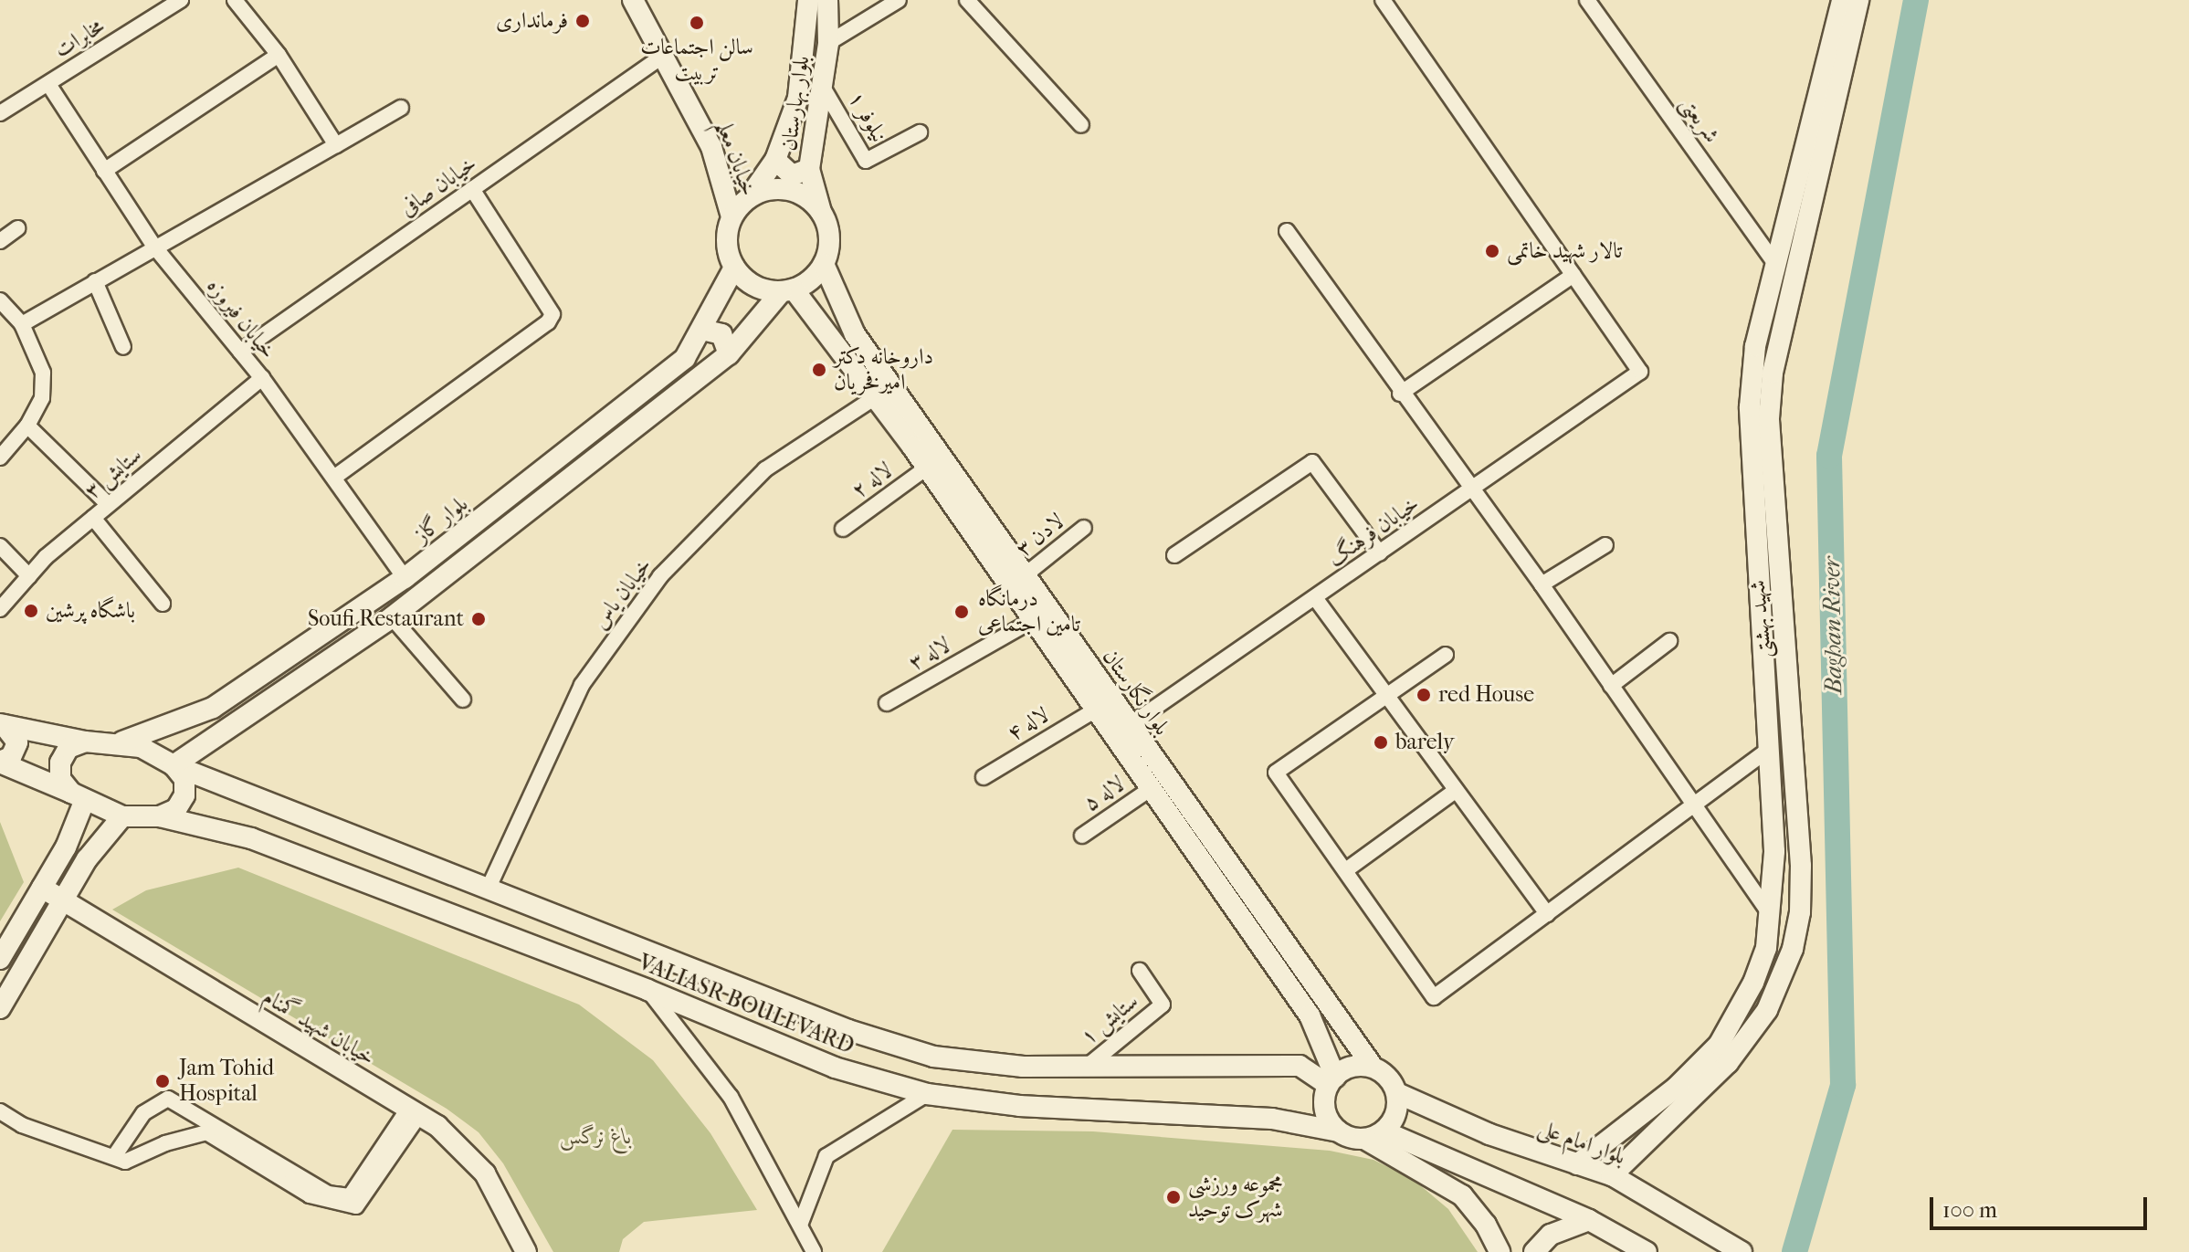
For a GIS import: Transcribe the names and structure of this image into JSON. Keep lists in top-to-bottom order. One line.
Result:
{"streets":{"main road":["بلوار بهارستان","خیابان معلم","بلوار گاز","شهید بهشتی","بلوار نگارستان","VALIASR BOULEVARD","خیابان شهید گمنام","بلوار امام علی"],"street":["مخابرات","نیلوفر ۱","شریعتی","خیابان صافی","خیابان فیروزه","ستایش ۳","لاله ۲","خیابان فرهنگ","لادن ۳","خیابان یاس","لاله ۳","لاله ۴","لاله ۵","ستایش ۱"]},"crossings":[["مخابرات","خیابان فیروزه"],["بلوار بهارستان","نیلوفر ۱"],["بلوار بهارستان","خیابان معلم"],["بلوار بهارستان","بلوار گاز"],["بلوار بهارستان","بلوار نگارستان"],["شریعتی","شهید بهشتی"],["خیابان معلم","خیابان صافی"],["خیابان معلم","بلوار گاز"],["خیابان معلم","بلوار نگارستان"],["خیابان صافی","خیابان فیروزه"],["خیابان فیروزه","ستایش ۳"],["خیابان فیروزه","بلوار گاز"],["لاله ۲","بلوار نگارستان"],["بلوار گاز","بلوار نگارستان"],["بلوار گاز","VALIASR BOULEVARD"],["خیابان فرهنگ","بلوار نگارستان"],["لادن ۳","بلوار نگارستان"],["خیابان یاس","بلوار نگارستان"],["خیابان یاس","VALIASR BOULEVARD"],["شهید بهشتی","بلوار امام علی"],["لاله ۳","بلوار نگارستان"],["بلوار نگارستان","لاله ۴"],["بلوار نگارستان","لاله ۵"],["بلوار نگارستان","VALIASR BOULEVARD"],["بلوار نگارستان","بلوار امام علی"],["VALIASR BOULEVARD","ستایش ۱"],["VALIASR BOULEVARD","بلوار امام علی"]],"water":["Baghan River"],"parks":["باغ نرگس"],"places":["فرمانداری","سالن اجتماعات تربیت","تالار شهید خاتمی","داروخانه دکتر امیرفخریان","باشگاه پرشین","درمانگاه تامین اجتماعی","Soufi Restaurant","red House","barely","Jam Tohid Hospital","مجموعه ورزشی شهرک توحید"],"scale_bar":"100 m"}
